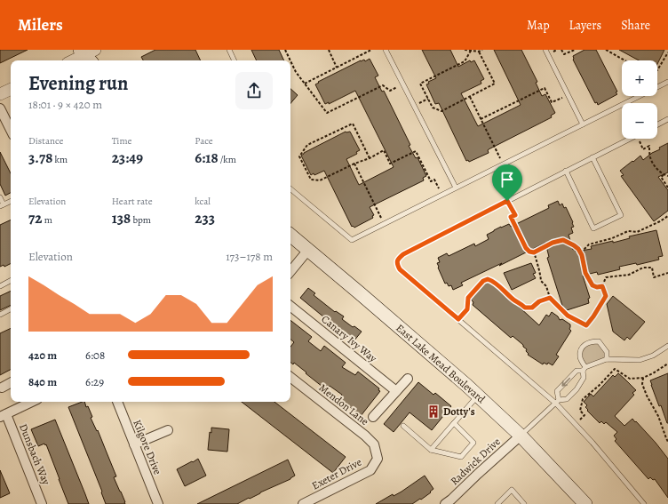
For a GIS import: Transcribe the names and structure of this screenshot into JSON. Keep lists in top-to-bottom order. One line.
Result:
{"streets":{"main road":["East Lake Mead Boulevard"],"street":["Canary Ivy Way","Mendon Lane","Kilgore Drive","Dunsbach Way","Radwick Drive","Exeter Drive"]},"crossings":[["East Lake Mead Boulevard","Radwick Drive"],["Mendon Lane","Exeter Drive"]],"places":{"building":["Dotty's"]},"page":{"header":"Milers","nav":["Map","Layers","Share"],"map_buttons":["+","−"],"heading":["Evening run","18:01 · 9 × 420 m"],"stats":[["Distance","3.78 km"],["Time","23:49"],["Pace","6:18 /km"],["Elevation","72 m"],["Heart rate","138 bpm"],["kcal","233"]],"chart":["Elevation","173–178 m"],"list":[{"name":"420 m","note":"6:08"},{"name":"840 m","note":"6:29"}]}}
